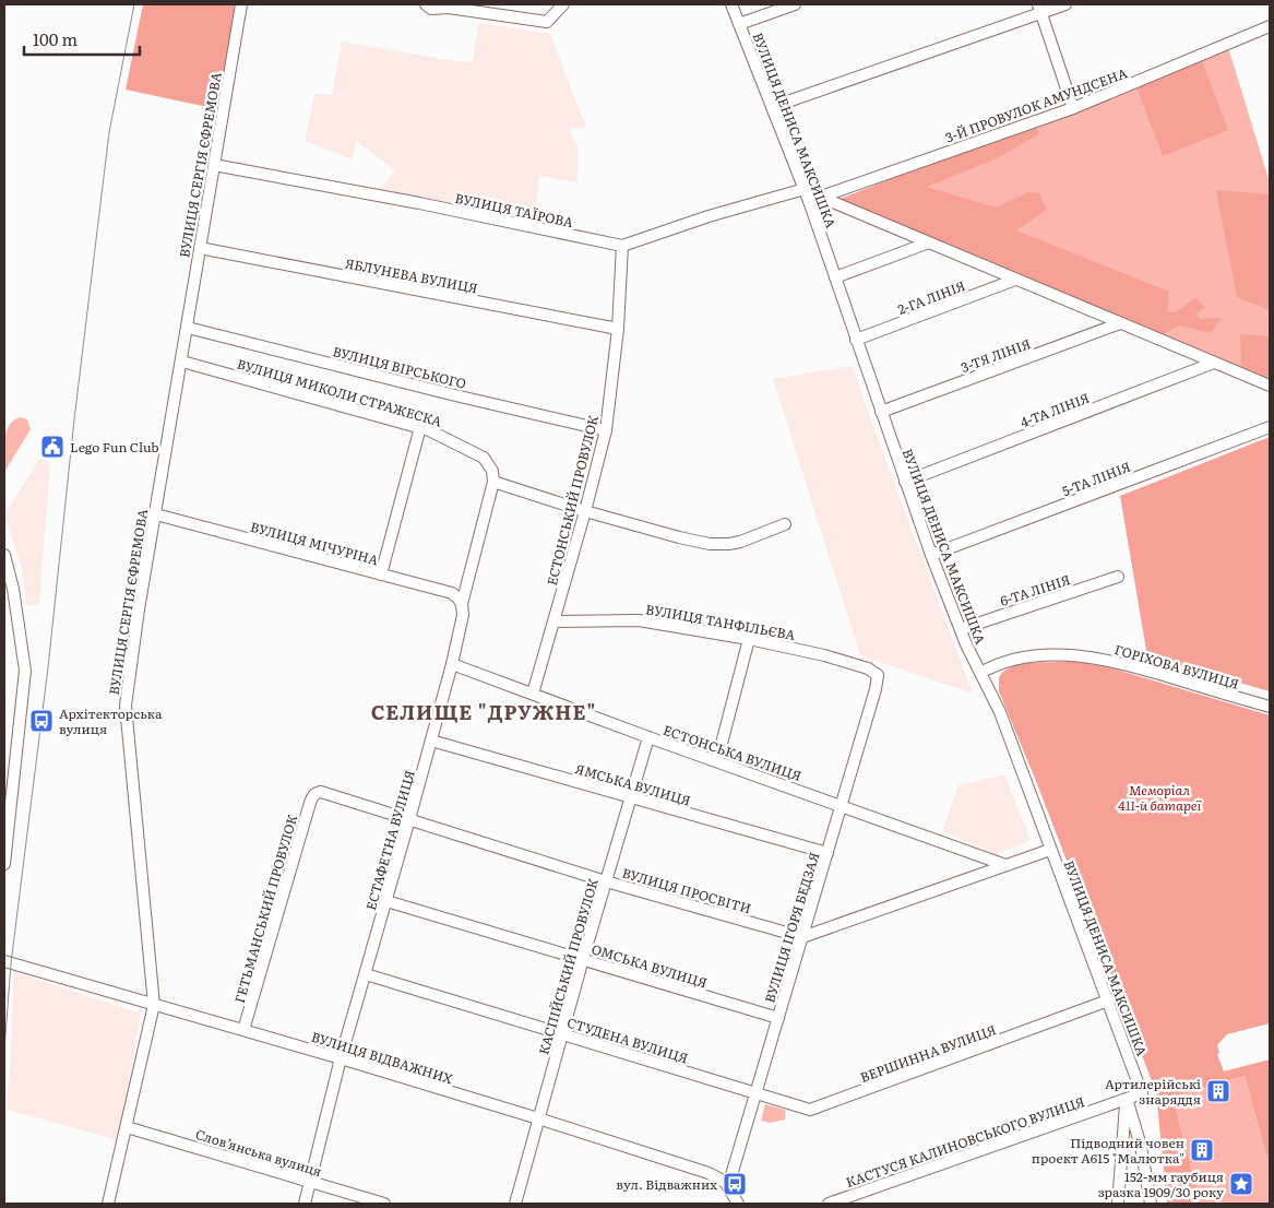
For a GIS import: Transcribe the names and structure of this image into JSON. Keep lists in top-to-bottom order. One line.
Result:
{"streets":{"street":["3-Й ПРОВУЛОК АМУНДСЕНА","ВУЛИЦЯ ДЕНИСА МАКСИШКА","ВУЛИЦЯ СЕРГІЯ ЄФРЕМОВА","ВУЛИЦЯ ТАЇРОВА","ЯБЛУНЕВА ВУЛИЦЯ","2-ГА ЛІНІЯ","3-ТЯ ЛІНІЯ","ВУЛИЦЯ ВІРСЬКОГО","ВУЛИЦЯ МИКОЛИ СТРАЖЕСКА","4-ТА ЛІНІЯ","5-ТА ЛІНІЯ","ЕСТОНСЬКИЙ ПРОВУЛОК","ВУЛИЦЯ МІЧУРІНА","6-ТА ЛІНІЯ","ВУЛИЦЯ ТАНФІЛЬЄВА","ГОРІХОВА ВУЛИЦЯ","ЕСТОНСЬКА ВУЛИЦЯ","ЯМСЬКА ВУЛИЦЯ","ЕСТАФЕТНА ВУЛИЦЯ","ВУЛИЦЯ ПРОСВІТИ","ГЕТЬМАНСЬКИЙ ПРОВУЛОК","ВУЛИЦЯ ІГОРЯ БЕДЗАЯ","ОМСЬКА ВУЛИЦЯ","КАСПІЙСЬКИЙ ПРОВУЛОК","СТУДЕНА ВУЛИЦЯ","ВЕРШИННА ВУЛИЦЯ","ВУЛИЦЯ ВІДВАЖНИХ","КАСТУСЯ КАЛИНОВСЬКОГО ВУЛИЦЯ","Словʼянська вулиця"]},"crossings":[["3-Й ПРОВУЛОК АМУНДСЕНА","ВУЛИЦЯ ДЕНИСА МАКСИШКА"],["ВУЛИЦЯ ДЕНИСА МАКСИШКА","2-ГА ЛІНІЯ"],["ВУЛИЦЯ ДЕНИСА МАКСИШКА","3-ТЯ ЛІНІЯ"],["ВУЛИЦЯ ДЕНИСА МАКСИШКА","4-ТА ЛІНІЯ"],["ВУЛИЦЯ ДЕНИСА МАКСИШКА","5-ТА ЛІНІЯ"],["ВУЛИЦЯ ДЕНИСА МАКСИШКА","6-ТА ЛІНІЯ"],["ВУЛИЦЯ ДЕНИСА МАКСИШКА","ГОРІХОВА ВУЛИЦЯ"],["ВУЛИЦЯ ДЕНИСА МАКСИШКА","ВЕРШИННА ВУЛИЦЯ"],["ВУЛИЦЯ ДЕНИСА МАКСИШКА","КАСТУСЯ КАЛИНОВСЬКОГО ВУЛИЦЯ"],["ВУЛИЦЯ СЕРГІЯ ЄФРЕМОВА","ВУЛИЦЯ ТАЇРОВА"],["ВУЛИЦЯ СЕРГІЯ ЄФРЕМОВА","ЯБЛУНЕВА ВУЛИЦЯ"],["ВУЛИЦЯ СЕРГІЯ ЄФРЕМОВА","ВУЛИЦЯ ВІРСЬКОГО"],["ВУЛИЦЯ СЕРГІЯ ЄФРЕМОВА","ВУЛИЦЯ МИКОЛИ СТРАЖЕСКА"],["ВУЛИЦЯ СЕРГІЯ ЄФРЕМОВА","ВУЛИЦЯ МІЧУРІНА"],["ВУЛИЦЯ СЕРГІЯ ЄФРЕМОВА","ВУЛИЦЯ ВІДВАЖНИХ"],["ВУЛИЦЯ СЕРГІЯ ЄФРЕМОВА","Словʼянська вулиця"],["ВУЛИЦЯ ТАЇРОВА","ЕСТОНСЬКИЙ ПРОВУЛОК"],["ЯБЛУНЕВА ВУЛИЦЯ","ЕСТОНСЬКИЙ ПРОВУЛОК"],["ВУЛИЦЯ ВІРСЬКОГО","ЕСТОНСЬКИЙ ПРОВУЛОК"],["ВУЛИЦЯ МИКОЛИ СТРАЖЕСКА","ЕСТАФЕТНА ВУЛИЦЯ"],["ЕСТОНСЬКИЙ ПРОВУЛОК","ВУЛИЦЯ ТАНФІЛЬЄВА"],["ЕСТОНСЬКИЙ ПРОВУЛОК","ЕСТОНСЬКА ВУЛИЦЯ"],["ВУЛИЦЯ МІЧУРІНА","ЕСТАФЕТНА ВУЛИЦЯ"],["ВУЛИЦЯ ТАНФІЛЬЄВА","ВУЛИЦЯ ІГОРЯ БЕДЗАЯ"],["ЕСТОНСЬКА ВУЛИЦЯ","ЕСТАФЕТНА ВУЛИЦЯ"],["ЕСТОНСЬКА ВУЛИЦЯ","ВУЛИЦЯ ІГОРЯ БЕДЗАЯ"],["ЕСТОНСЬКА ВУЛИЦЯ","КАСПІЙСЬКИЙ ПРОВУЛОК"],["ЯМСЬКА ВУЛИЦЯ","ЕСТАФЕТНА ВУЛИЦЯ"],["ЯМСЬКА ВУЛИЦЯ","ВУЛИЦЯ ІГОРЯ БЕДЗАЯ"],["ЯМСЬКА ВУЛИЦЯ","КАСПІЙСЬКИЙ ПРОВУЛОК"],["ЕСТАФЕТНА ВУЛИЦЯ","ВУЛИЦЯ ПРОСВІТИ"],["ЕСТАФЕТНА ВУЛИЦЯ","ОМСЬКА ВУЛИЦЯ"],["ЕСТАФЕТНА ВУЛИЦЯ","СТУДЕНА ВУЛИЦЯ"],["ЕСТАФЕТНА ВУЛИЦЯ","ВУЛИЦЯ ВІДВАЖНИХ"],["ЕСТАФЕТНА ВУЛИЦЯ","Словʼянська вулиця"],["ВУЛИЦЯ ПРОСВІТИ","ГЕТЬМАНСЬКИЙ ПРОВУЛОК"],["ВУЛИЦЯ ПРОСВІТИ","ВУЛИЦЯ ІГОРЯ БЕДЗАЯ"],["ВУЛИЦЯ ПРОСВІТИ","КАСПІЙСЬКИЙ ПРОВУЛОК"],["ГЕТЬМАНСЬКИЙ ПРОВУЛОК","ВУЛИЦЯ ВІДВАЖНИХ"],["ВУЛИЦЯ ІГОРЯ БЕДЗАЯ","ОМСЬКА ВУЛИЦЯ"],["ВУЛИЦЯ ІГОРЯ БЕДЗАЯ","СТУДЕНА ВУЛИЦЯ"],["ВУЛИЦЯ ІГОРЯ БЕДЗАЯ","ВЕРШИННА ВУЛИЦЯ"],["ВУЛИЦЯ ІГОРЯ БЕДЗАЯ","ВУЛИЦЯ ВІДВАЖНИХ"],["ОМСЬКА ВУЛИЦЯ","КАСПІЙСЬКИЙ ПРОВУЛОК"],["КАСПІЙСЬКИЙ ПРОВУЛОК","СТУДЕНА ВУЛИЦЯ"],["КАСПІЙСЬКИЙ ПРОВУЛОК","ВУЛИЦЯ ВІДВАЖНИХ"],["СТУДЕНА ВУЛИЦЯ","ВЕРШИННА ВУЛИЦЯ"]],"districts":["СЕЛИЩЕ \"ДРУЖНЕ\""],"parks":["Меморіал 411-й батареї"],"places":{"public building":["Lego Fun Club"],"bus stop":["Архітекторська вулиця","вул. Відважних"],"building":["Артилерійські знаряддя","Підводний човен проект А615 \"Малютка\""],"place":["152-мм гаубиця зразка 1909/30 року"]},"scale_bar":"100 m"}
